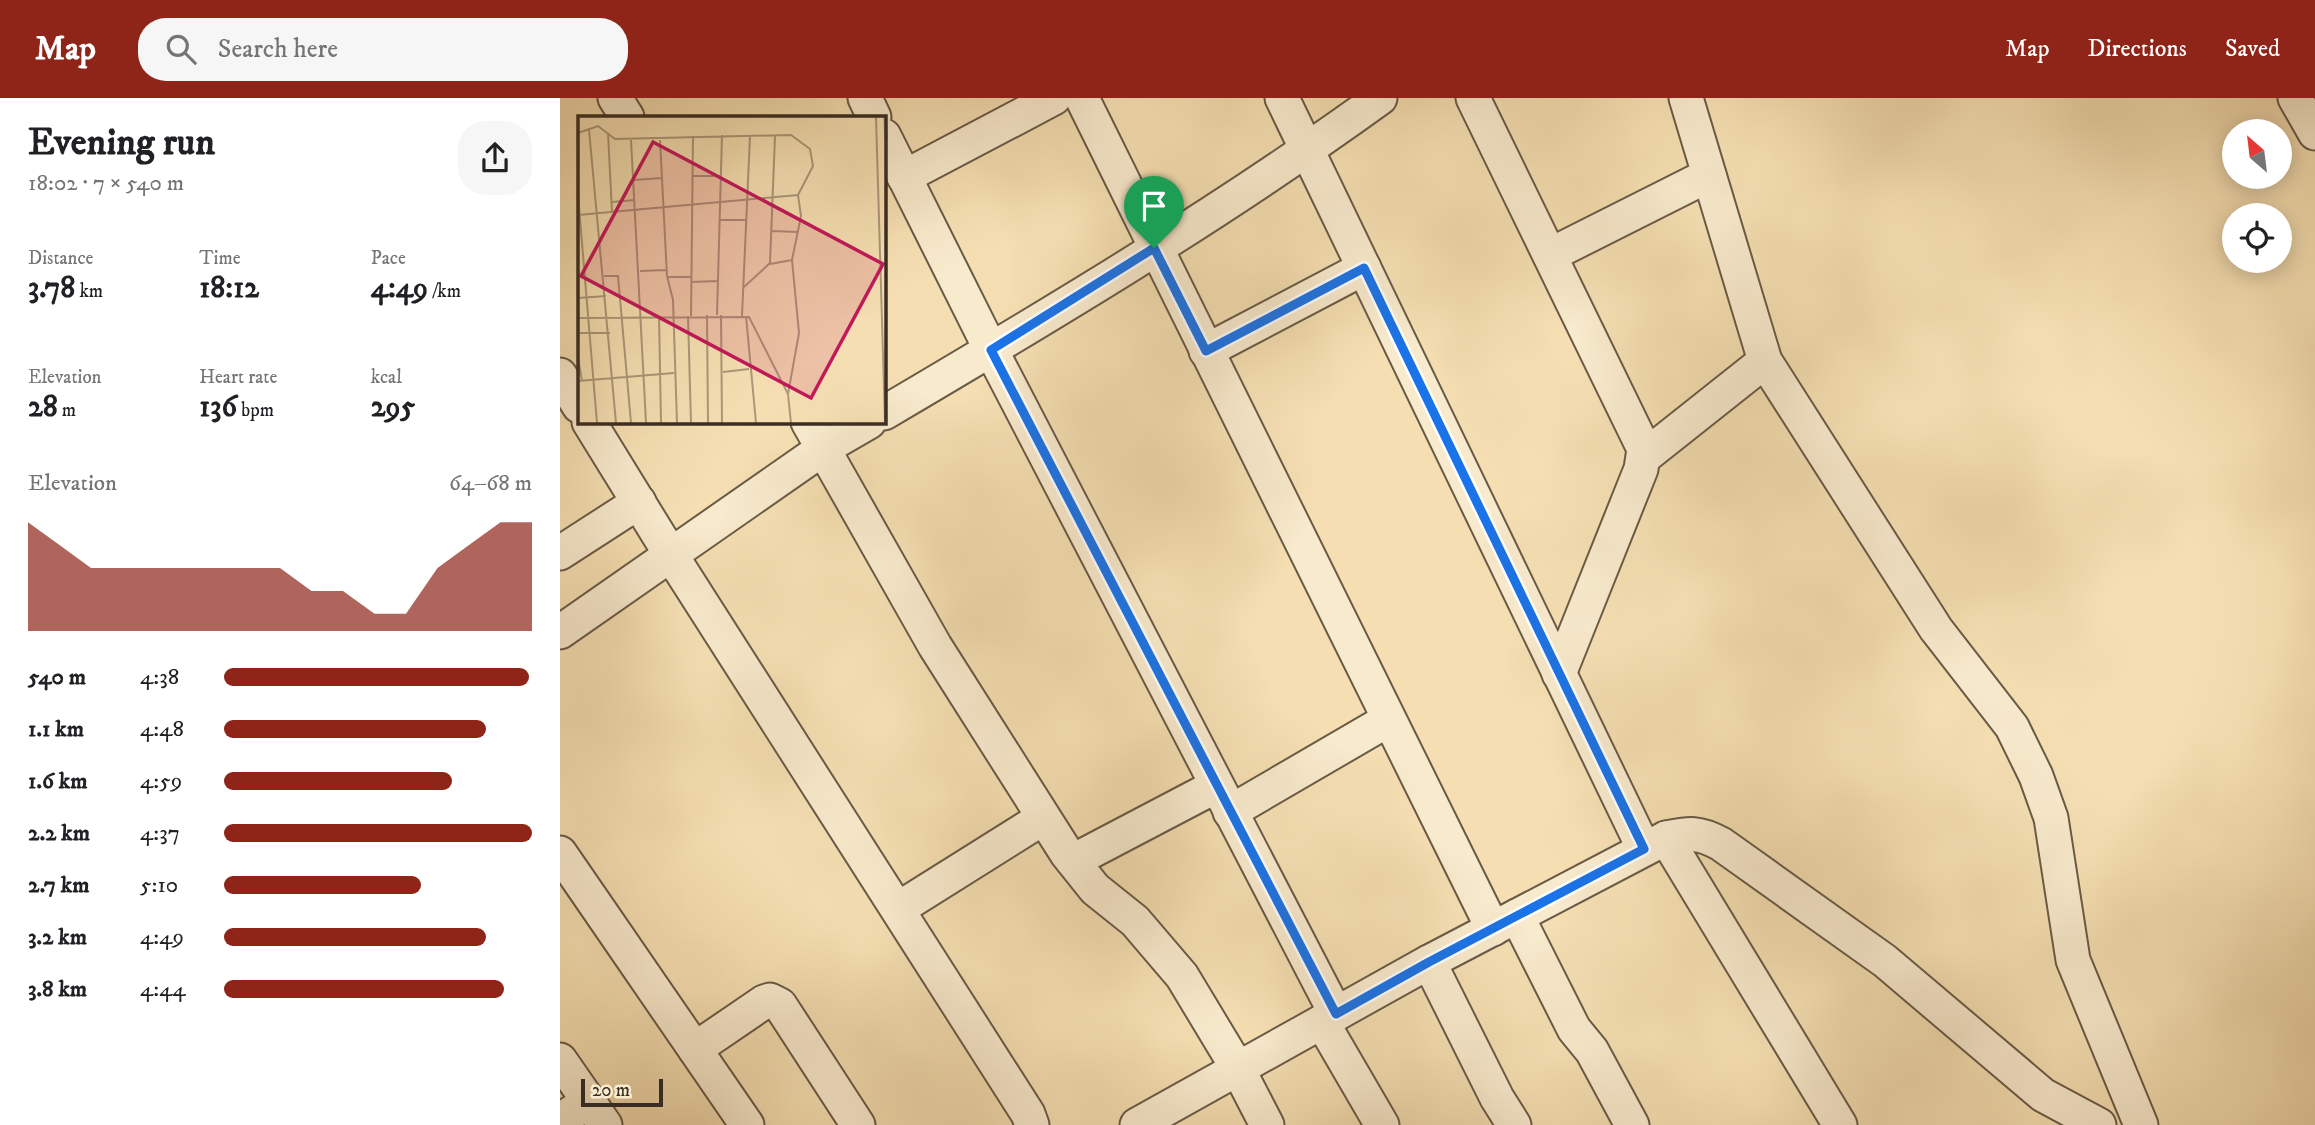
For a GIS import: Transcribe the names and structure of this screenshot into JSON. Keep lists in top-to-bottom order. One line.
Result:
{"scale_bar":"20 m","north":"top left","page":{"header":"Map","search":"Search here","nav":["Map","Directions","Saved"],"heading":["Evening run","18:02 · 7 × 540 m"],"stats":[["Distance","3.78 km"],["Time","18:12"],["Pace","4:49 /km"],["Elevation","28 m"],["Heart rate","136 bpm"],["kcal","295"]],"chart":["Elevation","64–68 m"],"list":[{"name":"540 m","note":"4:38"},{"name":"1.1 km","note":"4:48"},{"name":"1.6 km","note":"4:59"},{"name":"2.2 km","note":"4:37"},{"name":"2.7 km","note":"5:10"},{"name":"3.2 km","note":"4:49"},{"name":"3.8 km","note":"4:44"}],"scale":"20 m"}}
